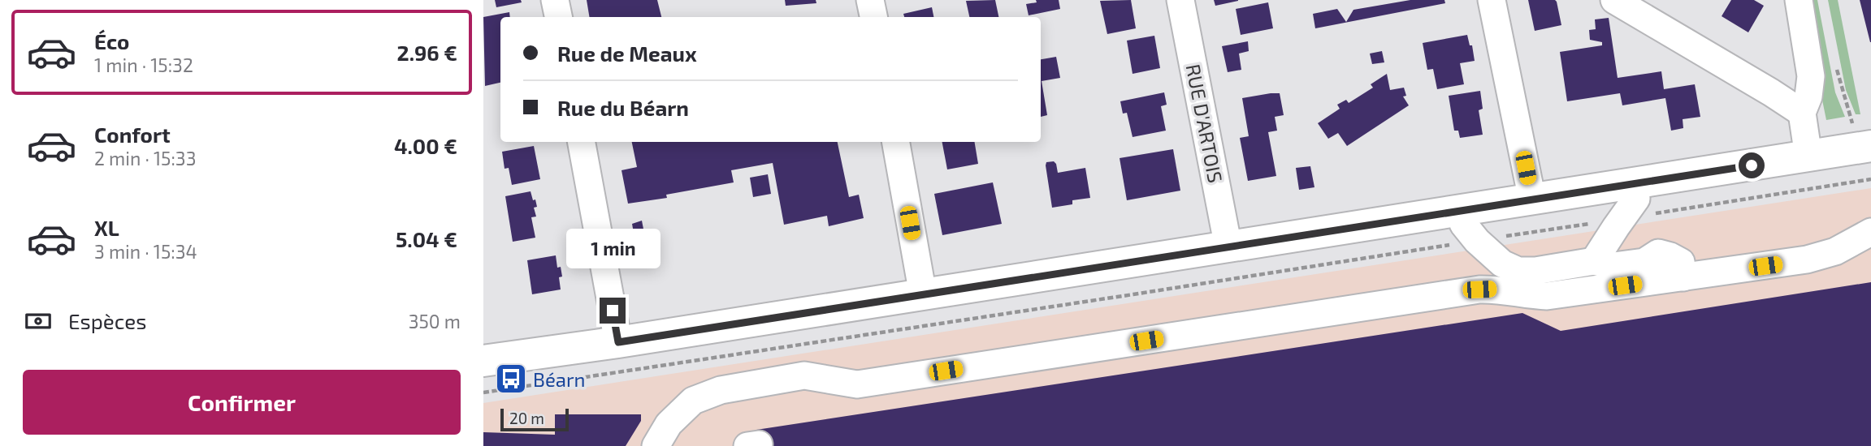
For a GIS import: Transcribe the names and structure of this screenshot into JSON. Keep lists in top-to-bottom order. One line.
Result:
{"streets":{"street":["RUE D'ARTOIS"]},"places":{"bus stop":["Béarn"]},"scale_bar":"20 m","page":{"list":[{"name":"Éco","note":"1 min · 15:32","value":"2.96 €"},{"name":"Confort","note":"2 min · 15:33","value":"4.00 €"},{"name":"XL","note":"3 min · 15:34","value":"5.04 €"}],"banner":["Rue de Meaux","Rue du Béarn"],"bubble":"1 min","pay":["Espèces","350 m"],"buttons":"Confirmer","scale":"20 m"}}
